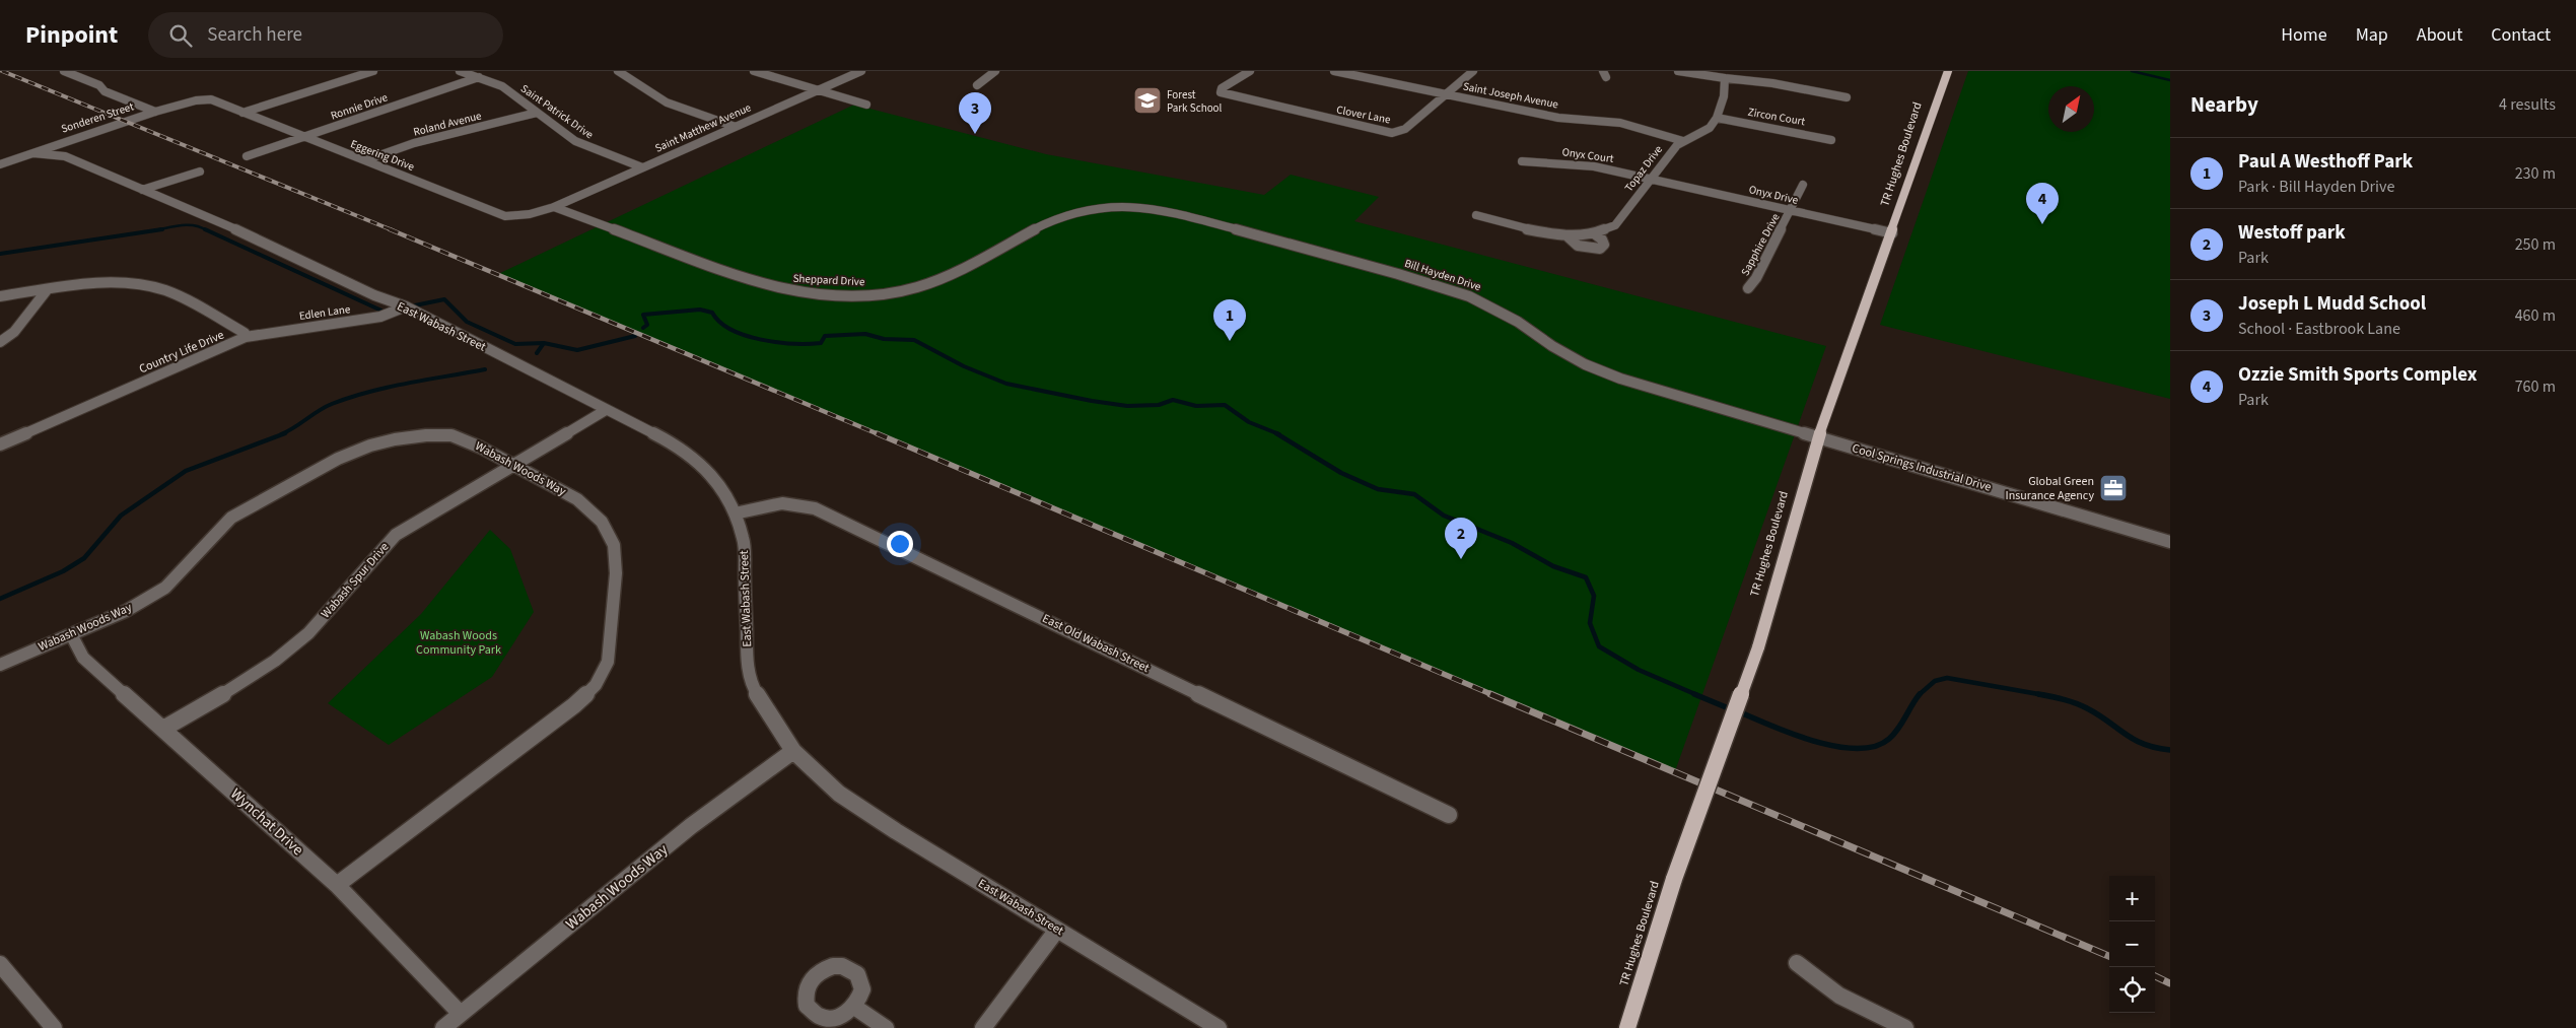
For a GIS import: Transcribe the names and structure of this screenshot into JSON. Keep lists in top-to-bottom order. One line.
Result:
{"streets":{"main road":["TR Hughes Boulevard"],"street":["Saint Joseph Avenue","Ronnie Drive","Saint Patrick Drive","Clover Lane","Zircon Court","Sonderen Street","Roland Avenue","Saint Matthew Avenue","Eggering Drive","Onyx Court","Topaz Drive","Onyx Drive","Sapphire Drive","Bill Hayden Drive","Sheppard Drive","Edlen Lane","East Wabash Street","Country Life Drive","Cool Springs Industrial Drive","Wabash Woods Way","Wabash Spur Drive","East Old Wabash Street","Wynchat Drive"]},"crossings":[["Saint Joseph Avenue","Clover Lane"],["Saint Joseph Avenue","Topaz Drive"],["Ronnie Drive","Saint Patrick Drive"],["Ronnie Drive","Eggering Drive"],["Saint Patrick Drive","Roland Avenue"],["Saint Patrick Drive","Saint Matthew Avenue"],["Zircon Court","Topaz Drive"],["Sonderen Street","Eggering Drive"],["Sonderen Street","East Wabash Street"],["Roland Avenue","Eggering Drive"],["Saint Matthew Avenue","Eggering Drive"],["Saint Matthew Avenue","Sheppard Drive"],["TR Hughes Boulevard","Onyx Drive"],["TR Hughes Boulevard","Bill Hayden Drive"],["TR Hughes Boulevard","Cool Springs Industrial Drive"],["Eggering Drive","Sheppard Drive"],["Onyx Court","Topaz Drive"],["Onyx Court","Onyx Drive"],["Topaz Drive","Onyx Drive"],["Onyx Drive","Sapphire Drive"],["Bill Hayden Drive","Sheppard Drive"],["Bill Hayden Drive","Cool Springs Industrial Drive"],["Edlen Lane","East Wabash Street"],["Edlen Lane","Country Life Drive"],["East Wabash Street","Wabash Woods Way"],["East Wabash Street","Wabash Spur Drive"],["East Wabash Street","East Old Wabash Street"],["Wabash Woods Way","Wabash Spur Drive"],["Wabash Woods Way","Wynchat Drive"],["Wabash Spur Drive","Wynchat Drive"]],"parks":["Wabash Woods Community Park"],"places":{"school or university":["Forest Park School"],"office":["Global Green Insurance Agency"]},"north":"top right","page":{"header":"Pinpoint","search":"Search here","nav":["Home","Map","About","Contact"],"heading":["Nearby","4 results"],"pins":["3","4","1","2"],"list":[{"mark":"1","name":"Paul A Westhoff Park","note":"Park · Bill Hayden Drive","value":"230 m"},{"mark":"2","name":"Westoff park","note":"Park","value":"250 m"},{"mark":"3","name":"Joseph L Mudd School","note":"School · Eastbrook Lane","value":"460 m"},{"mark":"4","name":"Ozzie Smith Sports Complex","note":"Park","value":"760 m"}],"map_buttons":["+","−"]}}
